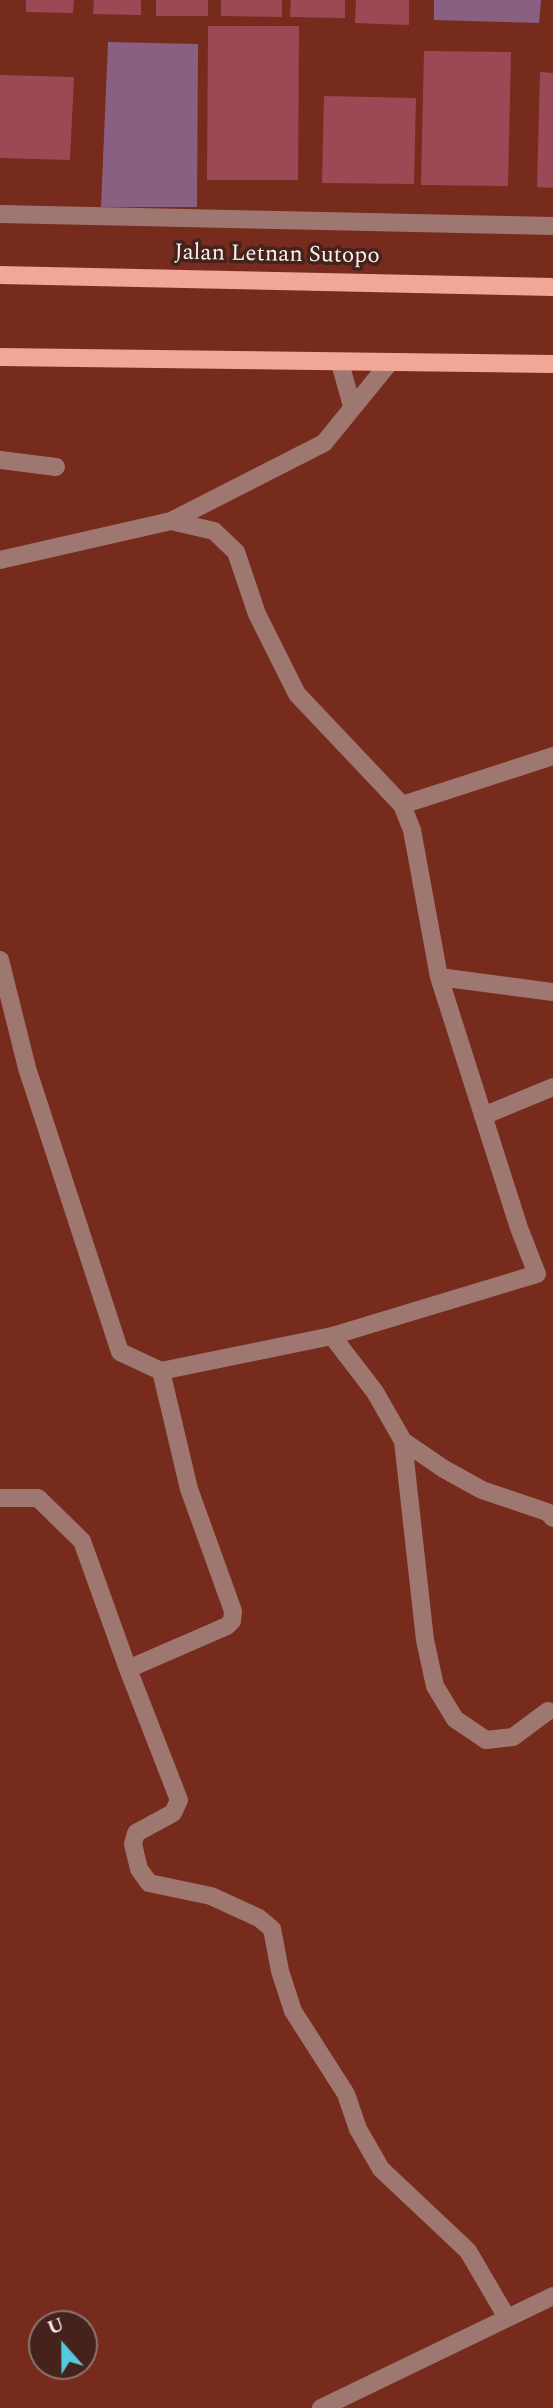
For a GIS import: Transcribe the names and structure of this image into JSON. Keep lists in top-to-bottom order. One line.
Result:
{"streets":{"main road":["Jalan Letnan Sutopo"]},"north":"top"}
